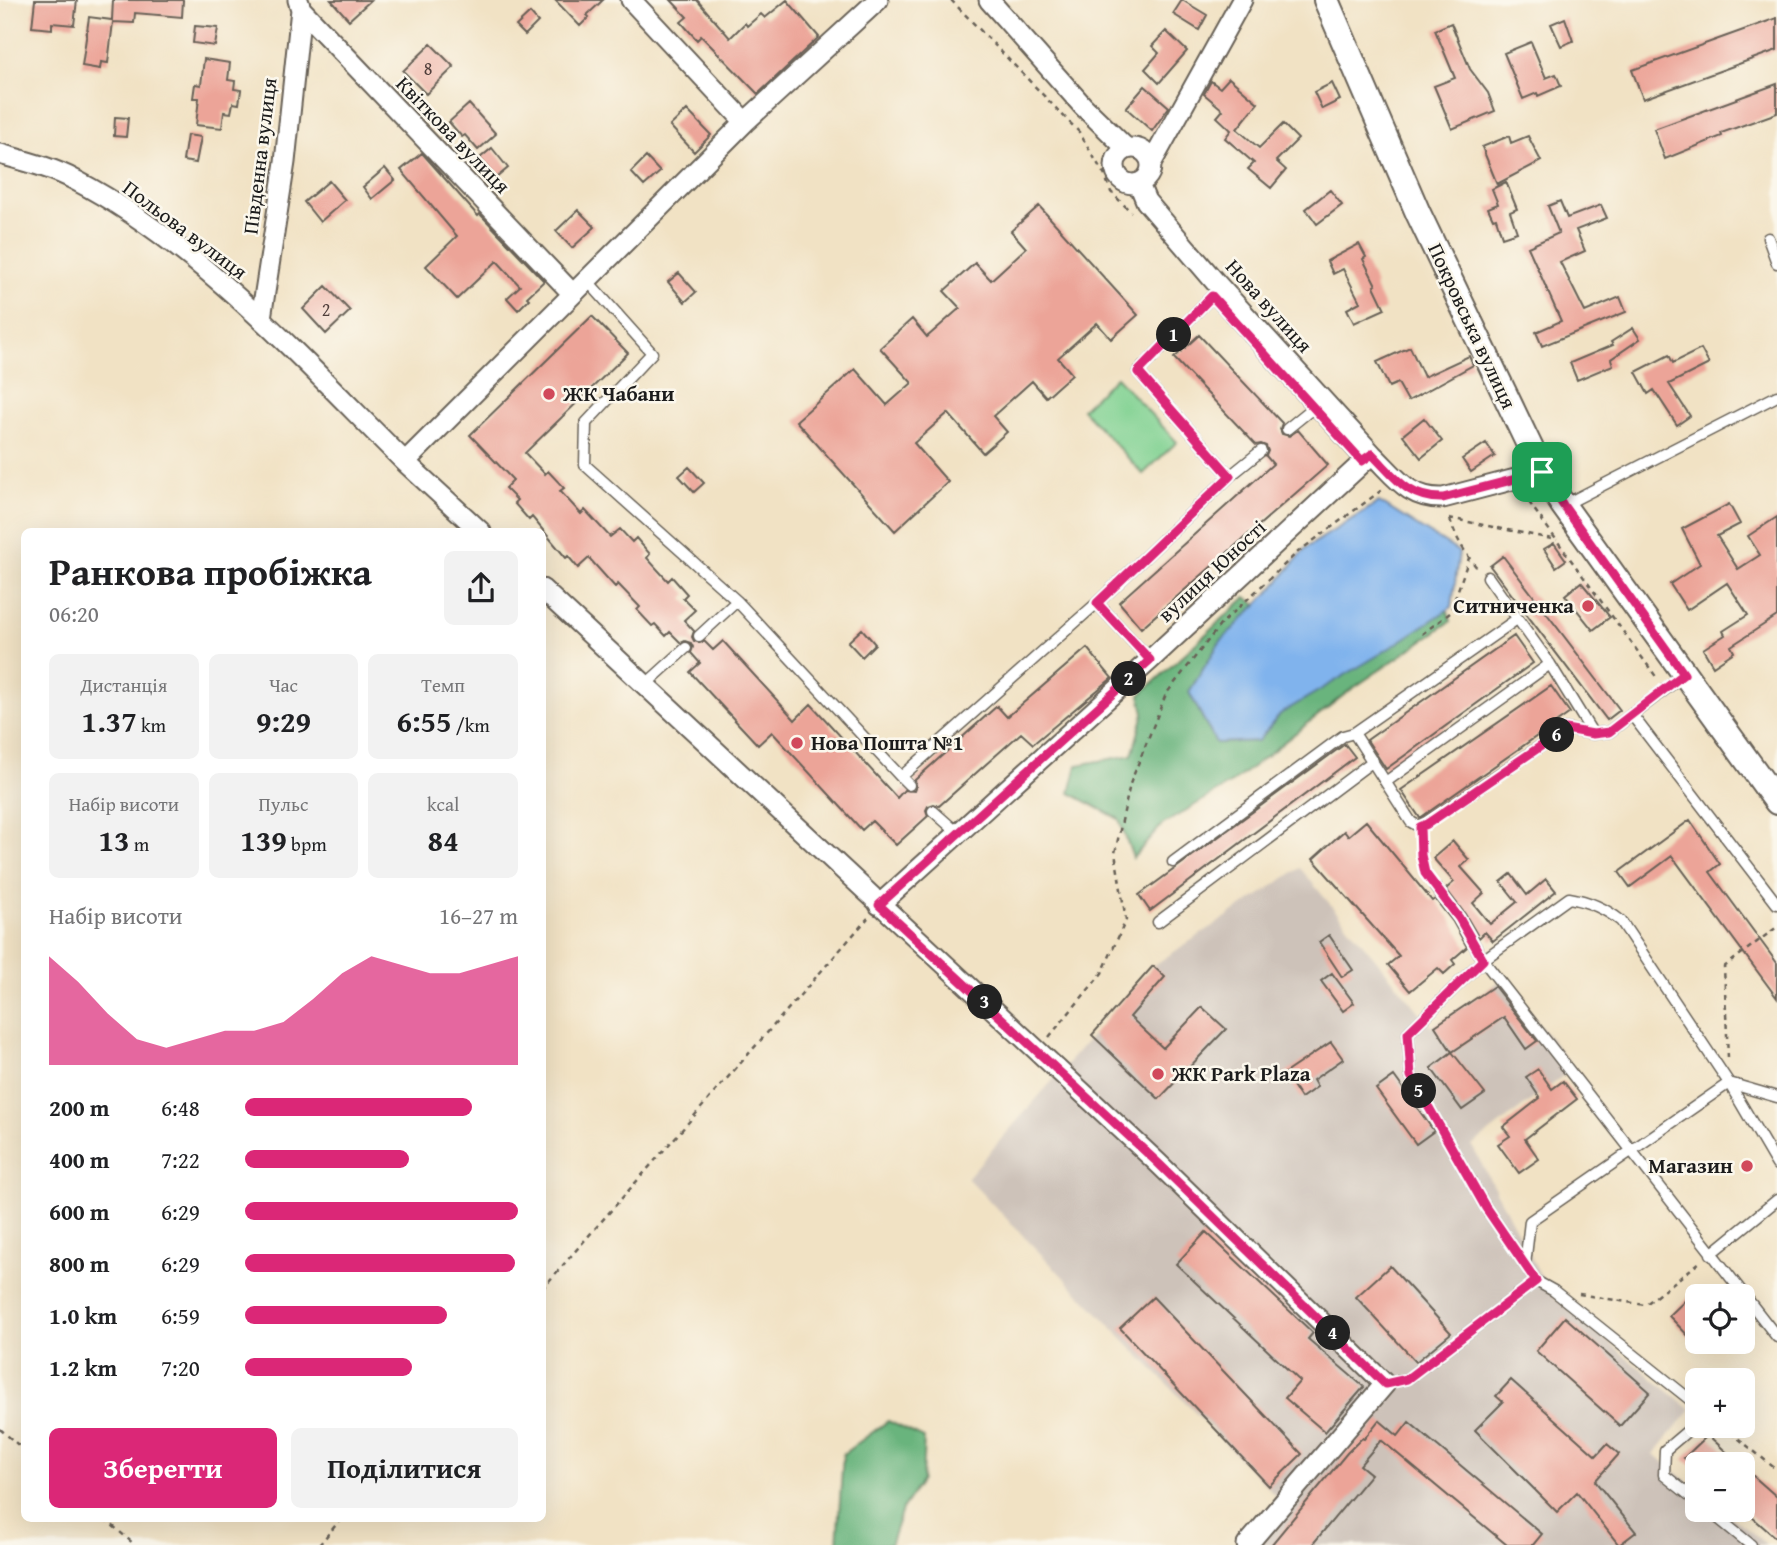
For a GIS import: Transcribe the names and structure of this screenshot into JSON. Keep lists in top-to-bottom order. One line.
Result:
{"streets":{"street":["Квіткова вулиця","Південна вулиця","Польова вулиця","Нова вулиця","Покровська вулиця","вулиця Юності"]},"crossings":[["Квіткова вулиця","Південна вулиця"],["Південна вулиця","Польова вулиця"],["Нова вулиця","вулиця Юності"]],"places":["ЖК Чабани","Ситниченка","Нова Пошта №1","ЖК Park Plaza","Магазин"],"house_numbers":["8","2"],"page":{"pins":["1","2","6","3","5","4"],"heading":["Ранкова пробіжка","06:20"],"stats":[["Дистанція","1.37 km"],["Час","9:29"],["Темп","6:55 /km"],["Набір висоти","13 m"],["Пульс","139 bpm"],["kcal","84"]],"chart":["Набір висоти","16–27 m"],"list":[{"name":"200 m","note":"6:48"},{"name":"400 m","note":"7:22"},{"name":"600 m","note":"6:29"},{"name":"800 m","note":"6:29"},{"name":"1.0 km","note":"6:59"},{"name":"1.2 km","note":"7:20"}],"map_buttons":["+","−"],"buttons":["Зберегти","Поділитися"]}}
